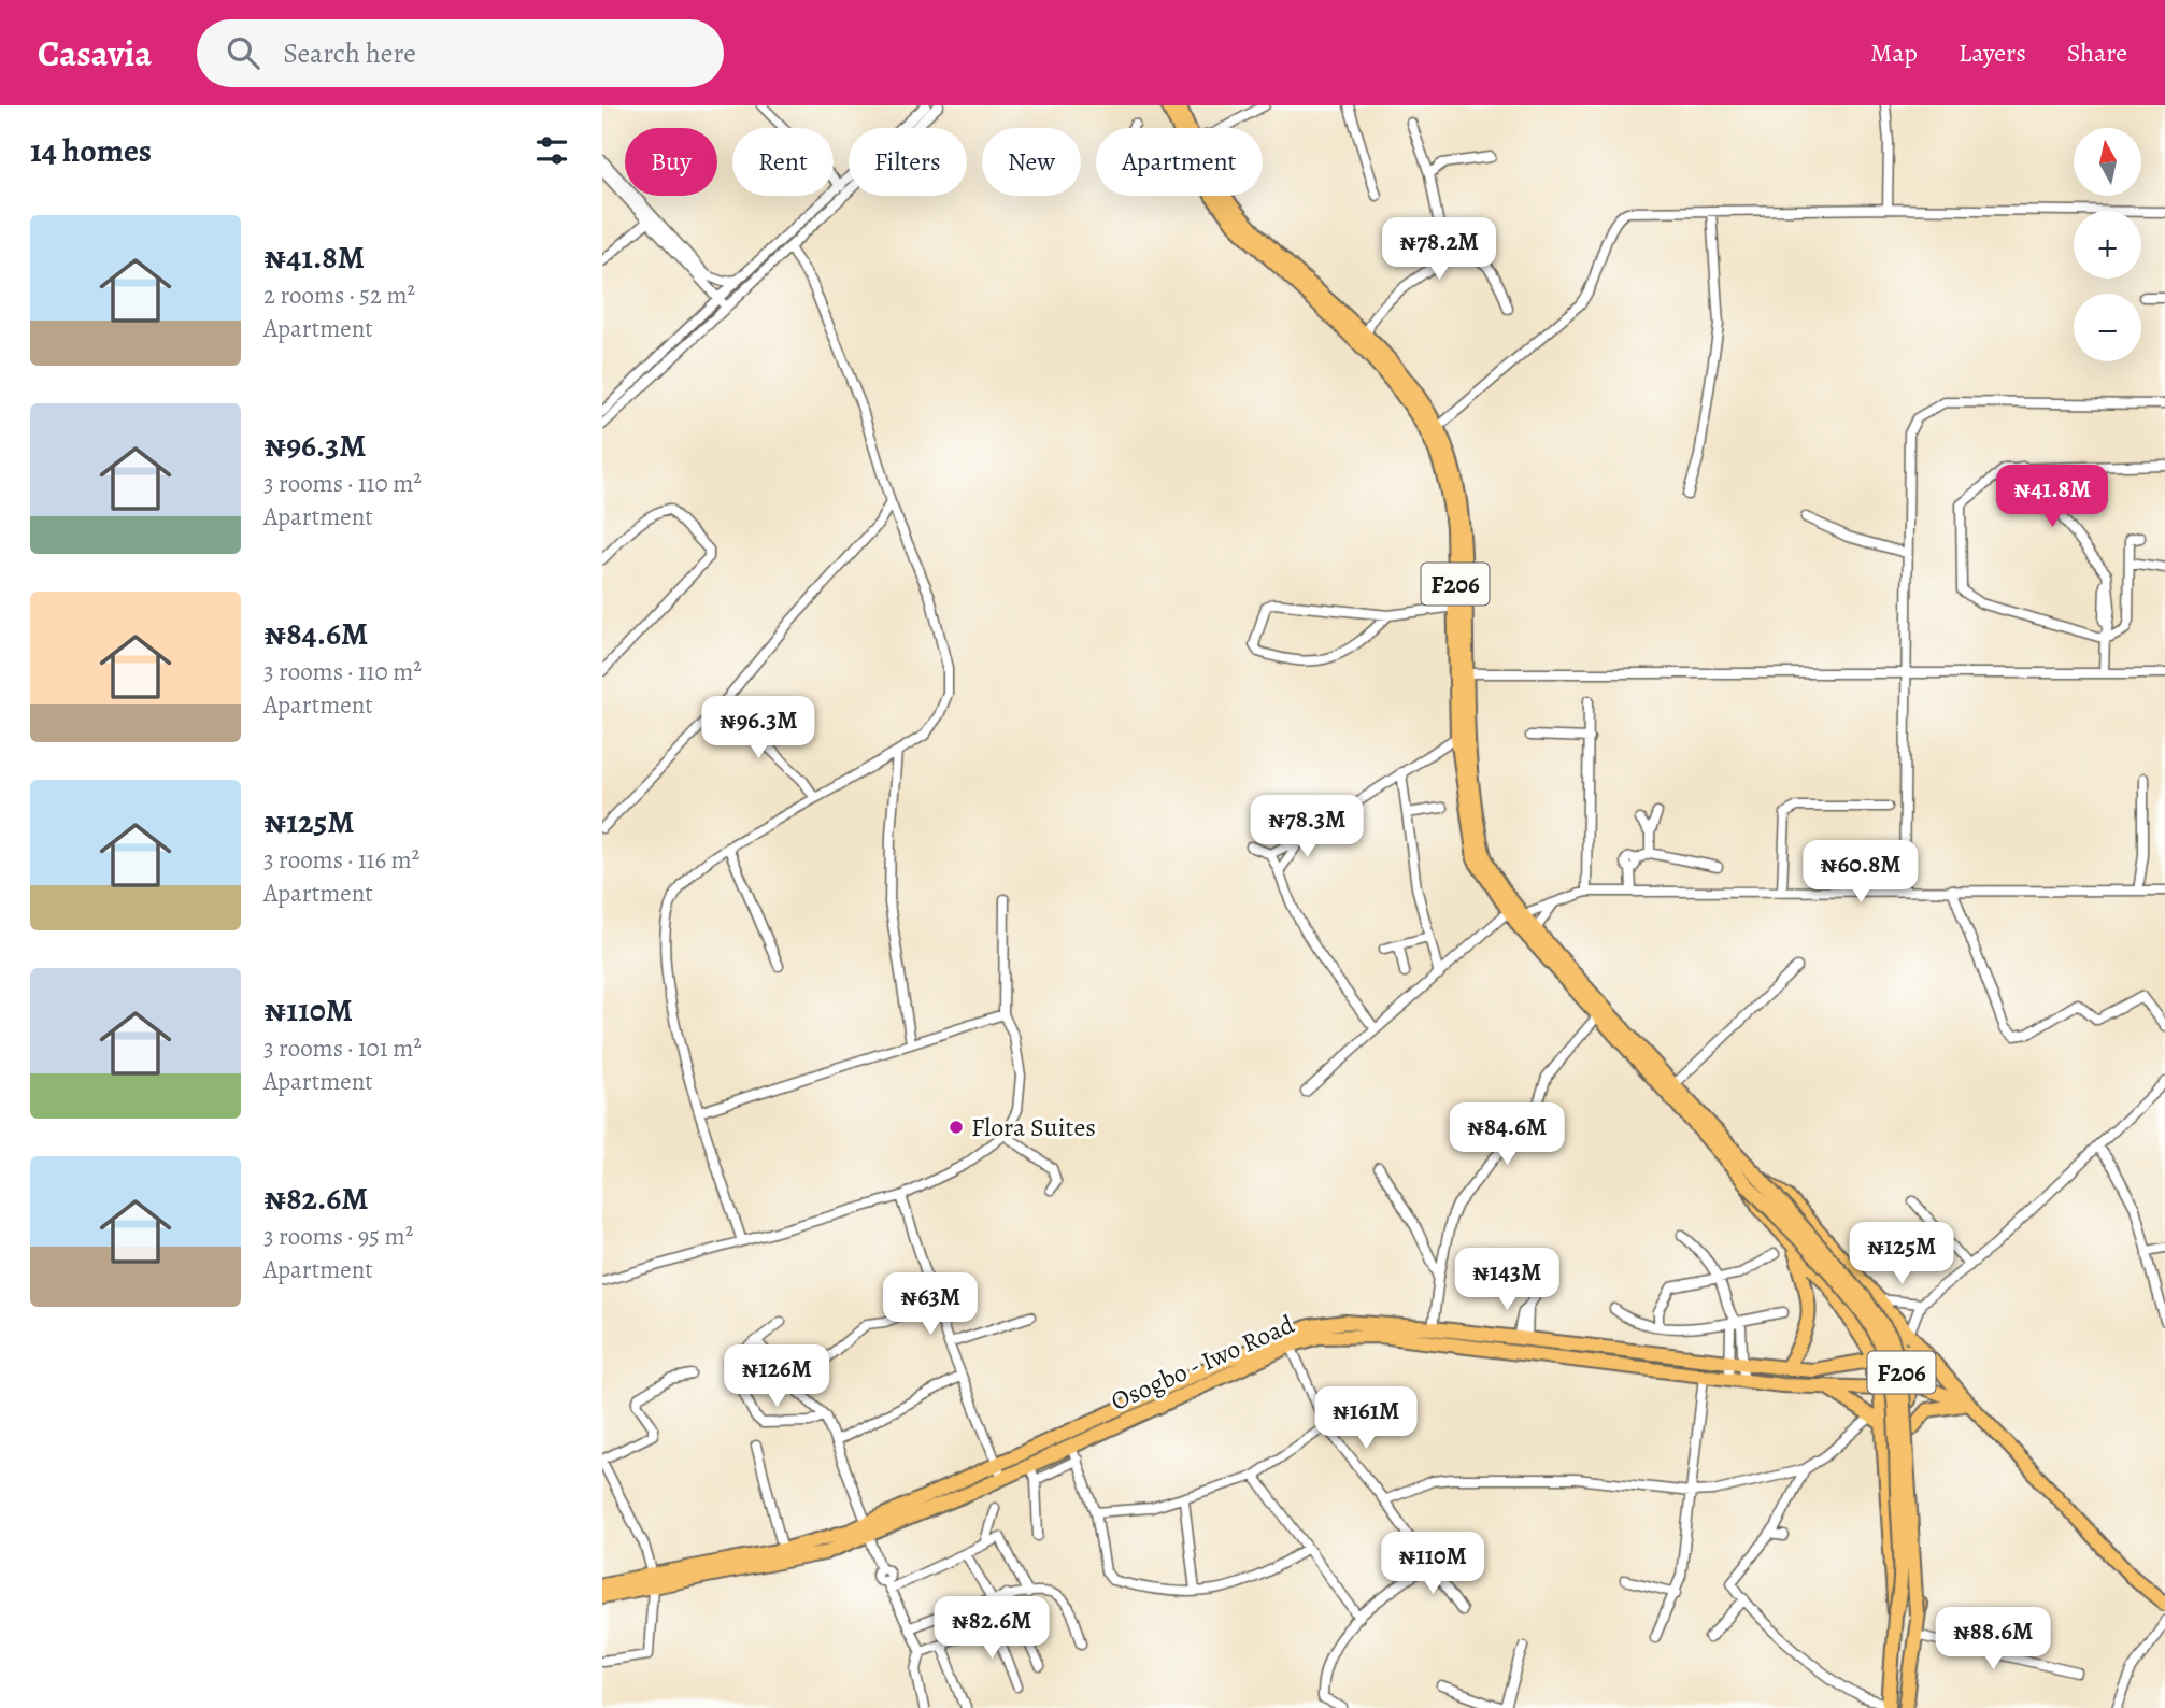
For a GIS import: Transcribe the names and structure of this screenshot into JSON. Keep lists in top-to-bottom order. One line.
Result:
{"streets":{"main road":["F206","Osogbo - Iwo Road"]},"places":["Flora Suites"],"north":"top","page":{"header":"Casavia","search":"Search here","nav":["Map","Layers","Share"],"heading":"14 homes","map_buttons":["+","−"],"chip":["Buy","Rent","Filters","New","Apartment"],"list":[{"name":"₦41.8M","note":"2 rooms · 52 m² · Apartment"},{"name":"₦96.3M","note":"3 rooms · 110 m² · Apartment"},{"name":"₦84.6M","note":"3 rooms · 110 m² · Apartment"},{"name":"₦125M","note":"3 rooms · 116 m² · Apartment"},{"name":"₦110M","note":"3 rooms · 101 m² · Apartment"},{"name":"₦82.6M","note":"3 rooms · 95 m² · Apartment"}],"price":["₦78.2M","₦41.8M","₦96.3M","₦78.3M","₦60.8M","₦84.6M","₦125M","₦143M","₦63M","₦126M","₦161M","₦110M","₦82.6M","₦88.6M"]}}
